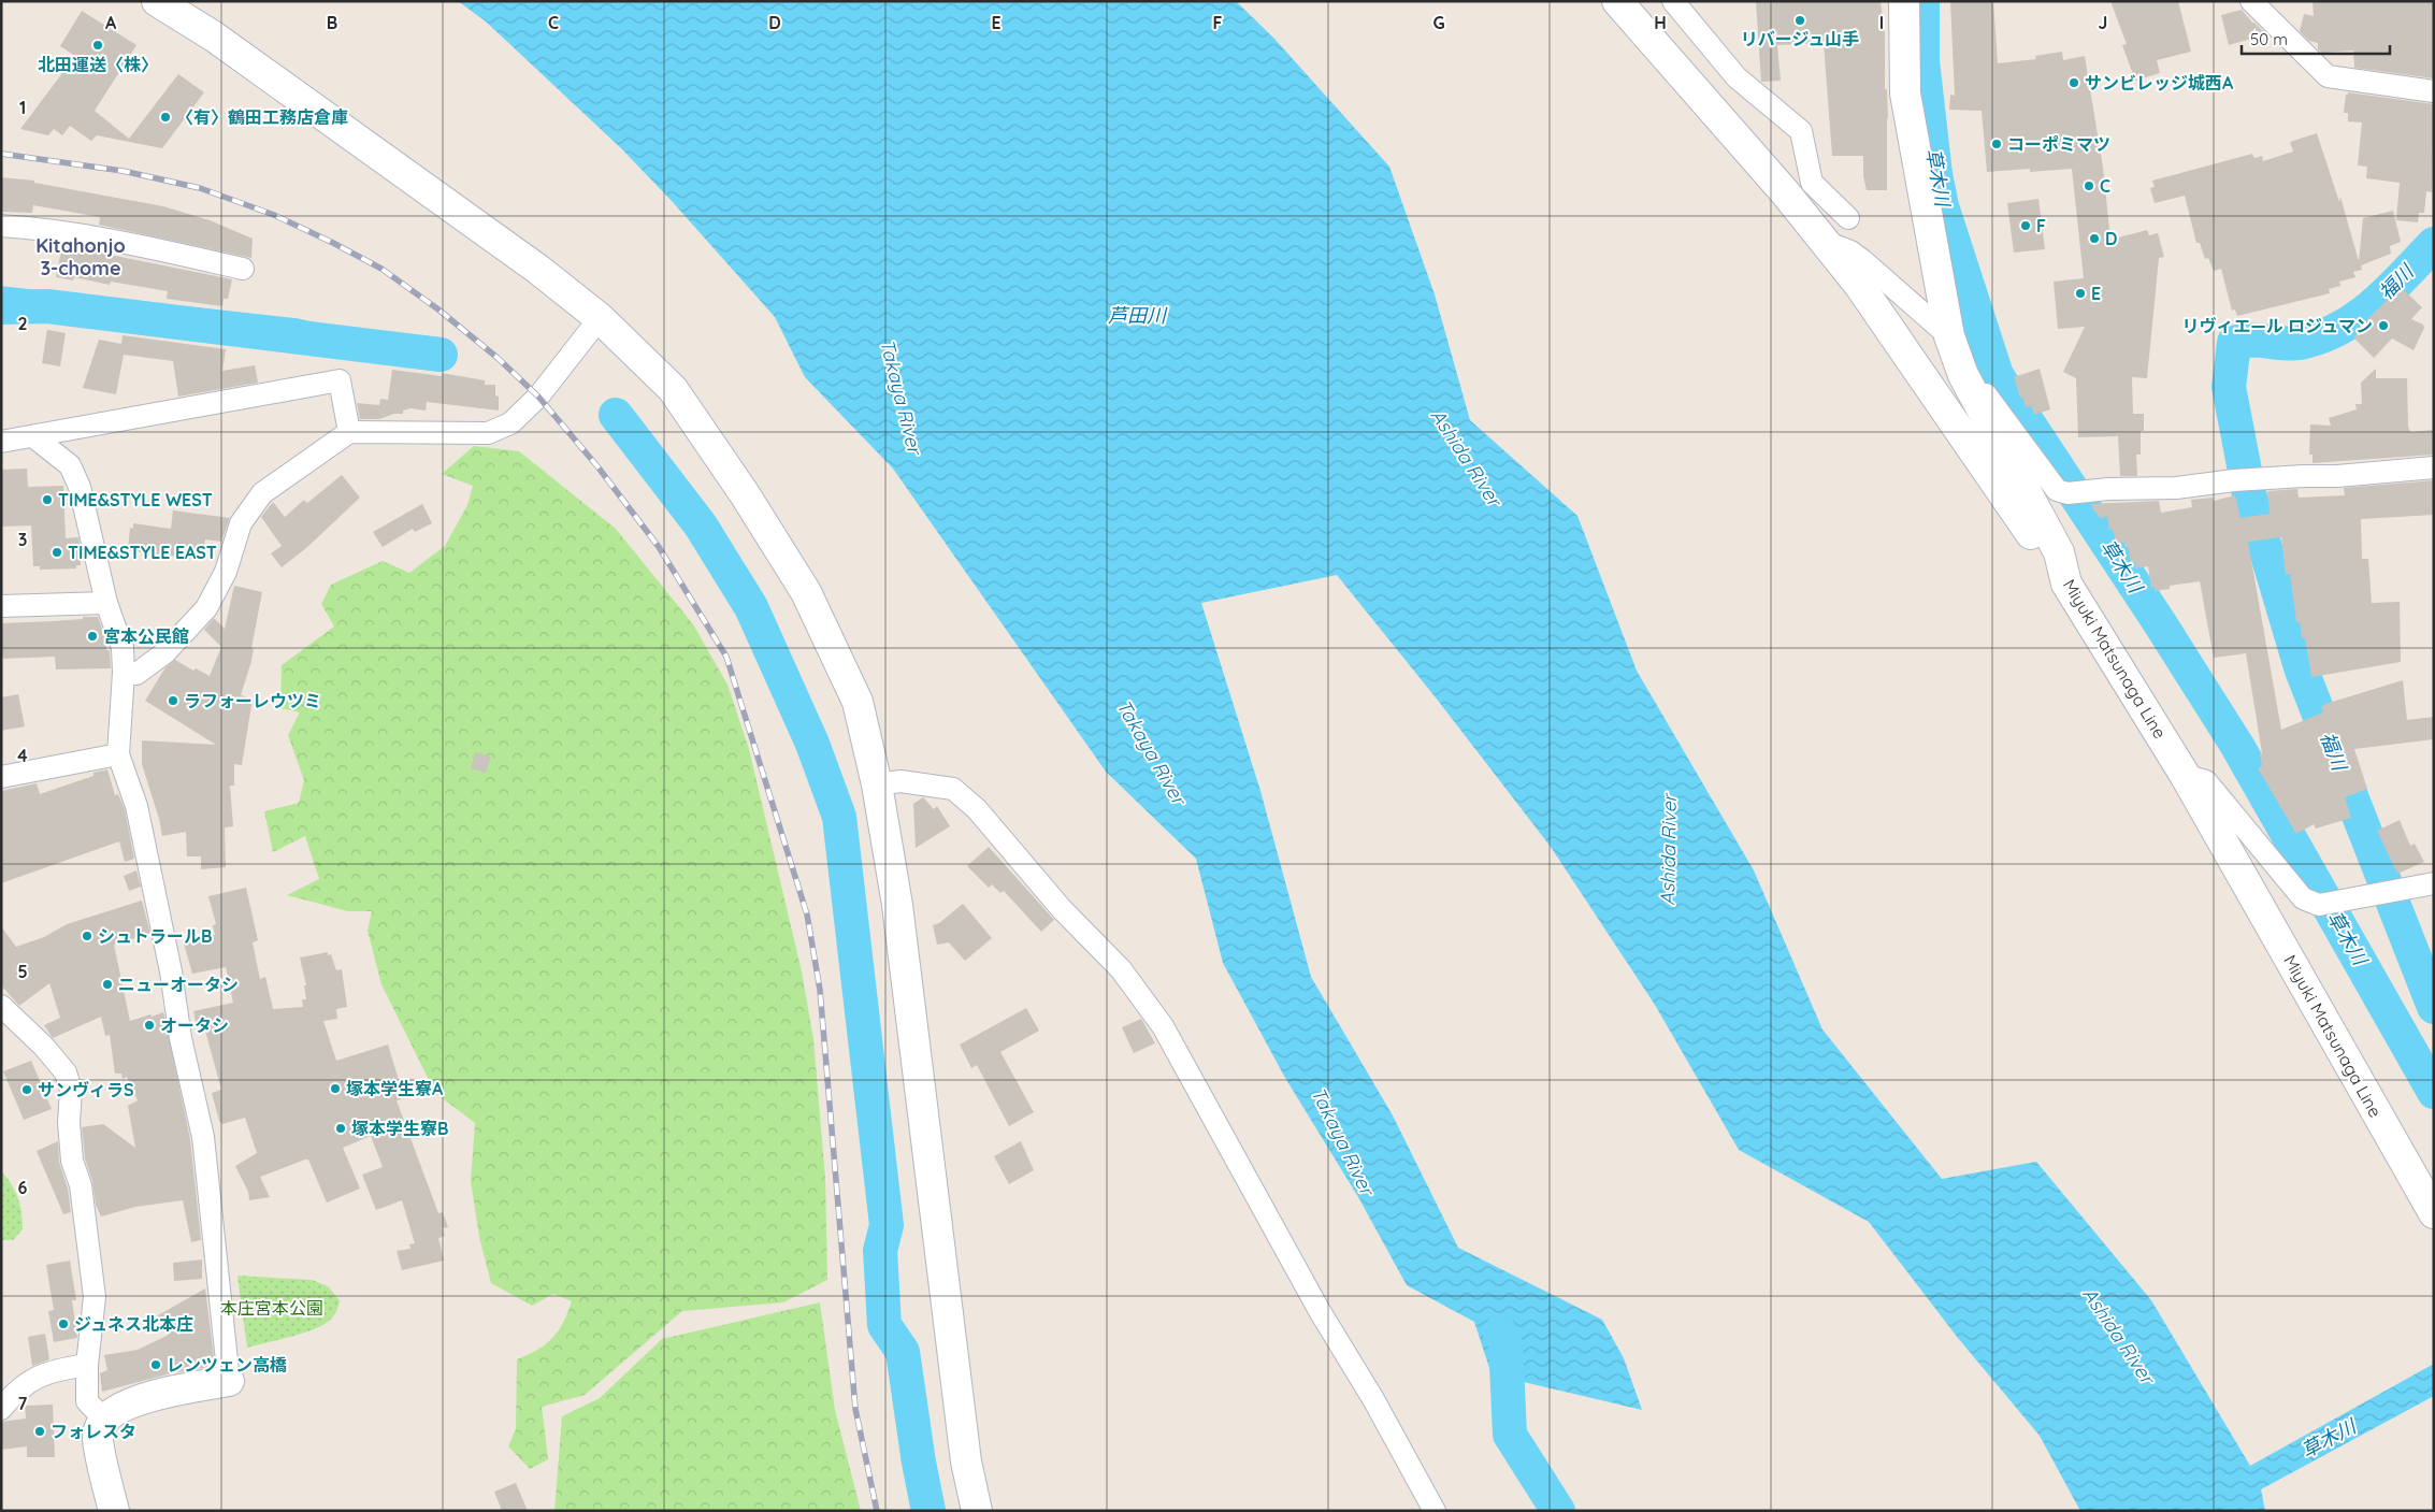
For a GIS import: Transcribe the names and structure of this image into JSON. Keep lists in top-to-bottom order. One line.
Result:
{"streets":{"street":["Miyuki Matsunaga Line"]},"districts":["Kitahonjo 3-chome"],"water":["草木川","福川","芦田川","Takaya River","Ashida River"],"parks":["本庄宮本公園"],"places":["リバージュ山手","北田運送〈株〉","サンビレッジ城西A","〈有〉鶴田工務店倉庫","コーポミマツ","C","F","D","E","リヴィエ―ル ロジュマン","TIME&STYLE WEST","TIME&STYLE EAST","宮本公民館","ラフォーレウツミ","シュトラールB","ニューオータシ","オータシ","塚本学生寮A","サンヴィラS","塚本学生寮B","ジュネス北本庄","レンツェン高橋","フォレスタ"],"scale_bar":"50 m","grid":{"columns":["A","B","C","D","E","F","G","H","I","J"],"rows":["1","2","3","4","5","6","7"]}}
